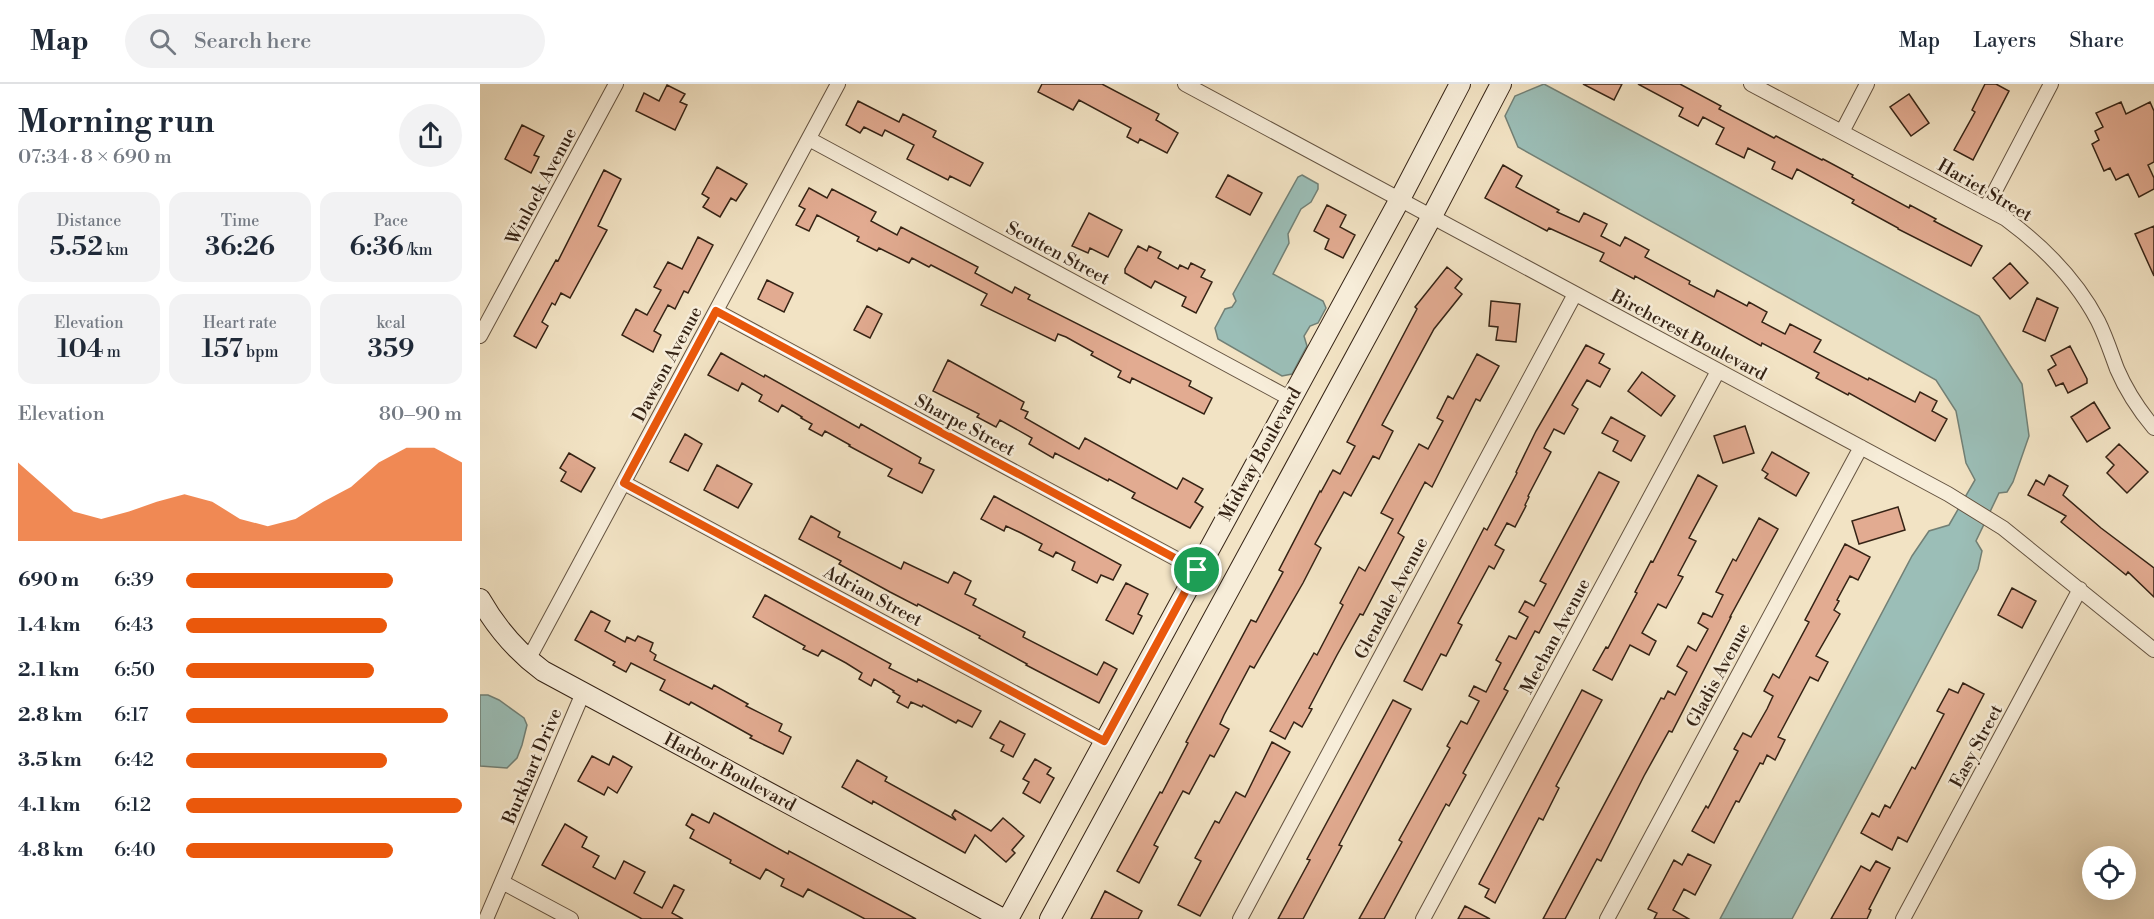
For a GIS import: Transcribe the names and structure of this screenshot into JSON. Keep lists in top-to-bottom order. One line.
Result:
{"streets":{"street":["Winlock Avenue","Hariet Street","Scotten Street","Birchcrest Boulevard","Dawson Avenue","Sharpe Street","Midway Boulevard","Adrian Street","Glendale Avenue","Meehan Avenue","Gladis Avenue","Easy Street","Burkhart Drive","Harbor Boulevard"]},"crossings":[["Scotten Street","Dawson Avenue"],["Scotten Street","Midway Boulevard"],["Birchcrest Boulevard","Midway Boulevard"],["Birchcrest Boulevard","Glendale Avenue"],["Birchcrest Boulevard","Meehan Avenue"],["Birchcrest Boulevard","Gladis Avenue"],["Birchcrest Boulevard","Easy Street"],["Dawson Avenue","Sharpe Street"],["Dawson Avenue","Adrian Street"],["Dawson Avenue","Harbor Boulevard"],["Sharpe Street","Midway Boulevard"],["Midway Boulevard","Adrian Street"],["Burkhart Drive","Harbor Boulevard"]],"page":{"header":"Map","search":"Search here","nav":["Map","Layers","Share"],"heading":["Morning run","07:34 · 8 × 690 m"],"stats":[["Distance","5.52 km"],["Time","36:26"],["Pace","6:36 /km"],["Elevation","104 m"],["Heart rate","157 bpm"],["kcal","359"]],"chart":["Elevation","80–90 m"],"list":[{"name":"690 m","note":"6:39"},{"name":"1.4 km","note":"6:43"},{"name":"2.1 km","note":"6:50"},{"name":"2.8 km","note":"6:17"},{"name":"3.5 km","note":"6:42"},{"name":"4.1 km","note":"6:12"},{"name":"4.8 km","note":"6:40"}]}}
